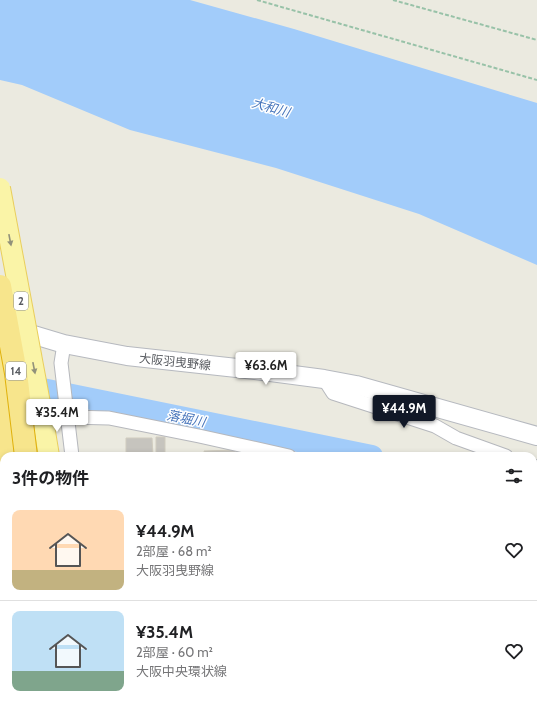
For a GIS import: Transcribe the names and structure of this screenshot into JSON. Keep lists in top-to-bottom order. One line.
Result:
{"streets":{"highway":["14"],"main road":["2","大阪羽曳野線"]},"water":["大和川","落堀川"],"page":{"price":["¥63.6M","¥44.9M","¥35.4M"],"heading":"3件の物件","list":[{"name":"¥44.9M","note":"2部屋 · 68 m² · 大阪羽曳野線"},{"name":"¥35.4M","note":"2部屋 · 60 m² · 大阪中央環状線"}]}}
